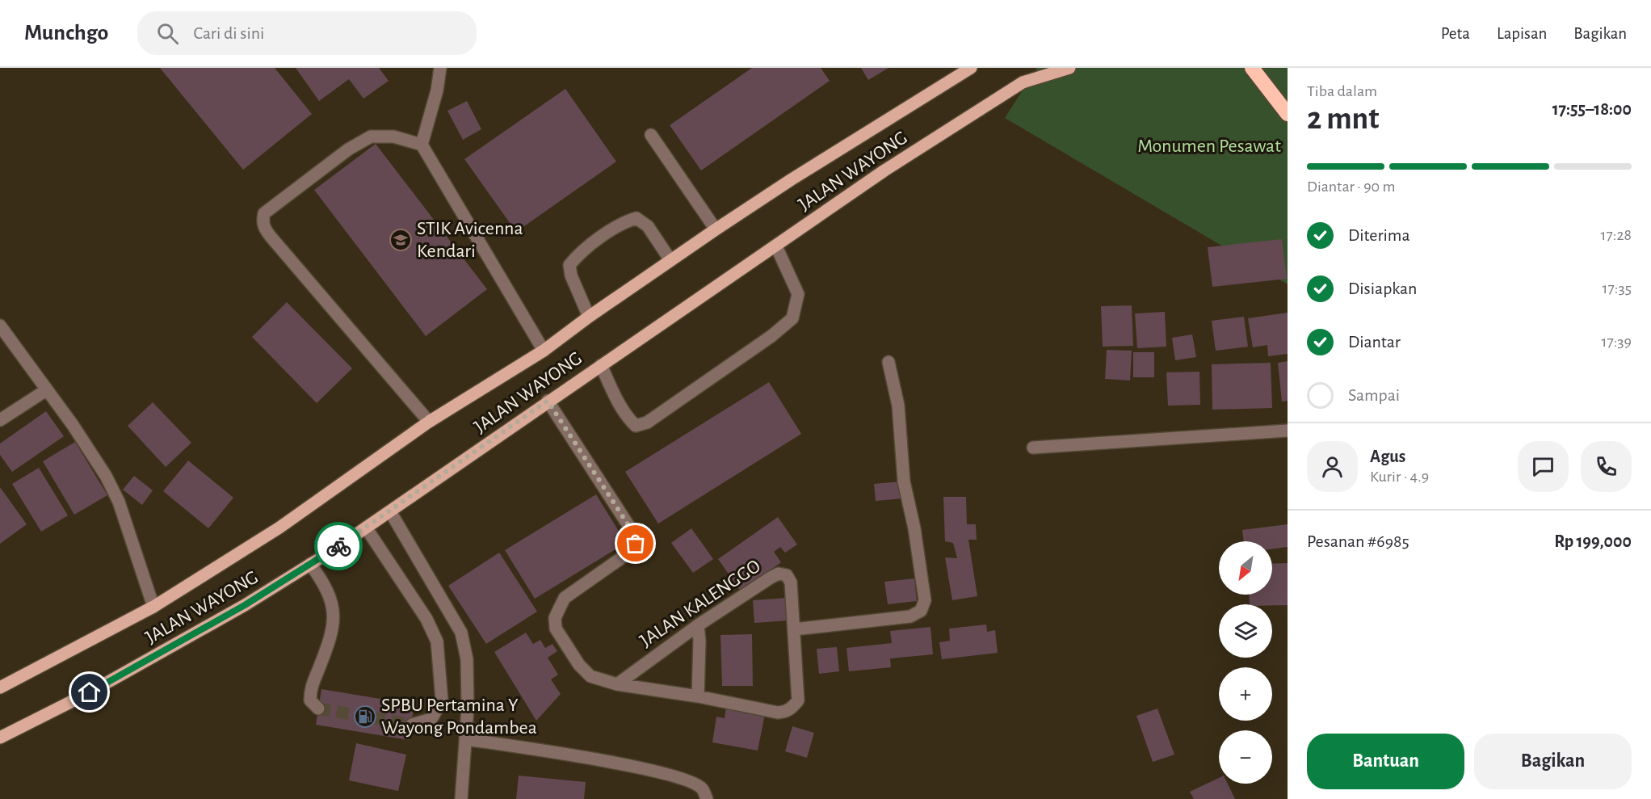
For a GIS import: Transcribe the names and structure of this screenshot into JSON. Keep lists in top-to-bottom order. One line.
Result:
{"streets":{"main road":["JALAN WAYONG"],"street":["JALAN KALENGGO"]},"crossings":[["JALAN WAYONG","JALAN KALENGGO"]],"parks":["Monumen Pesawat"],"places":{"school or university":["STIK Avicenna Kendari"],"fuel station":["SPBU Pertamina Y Wayong Pondambea"]},"north":"bottom left","page":{"header":"Munchgo","search":"Cari di sini","nav":["Peta","Lapisan","Bagikan"],"heading":["2 mnt","Tiba dalam","17:55–18:00"],"panel":["Agus","Kurir · 4.9","Pesanan #6985","Rp 199,000"],"bar":"Diantar · 90 m","list":[["Diterima","17:28"],["Disiapkan","17:35"],["Diantar","17:39"],"Sampai"],"map_buttons":["+","−"],"buttons":["Bantuan","Bagikan"]}}
